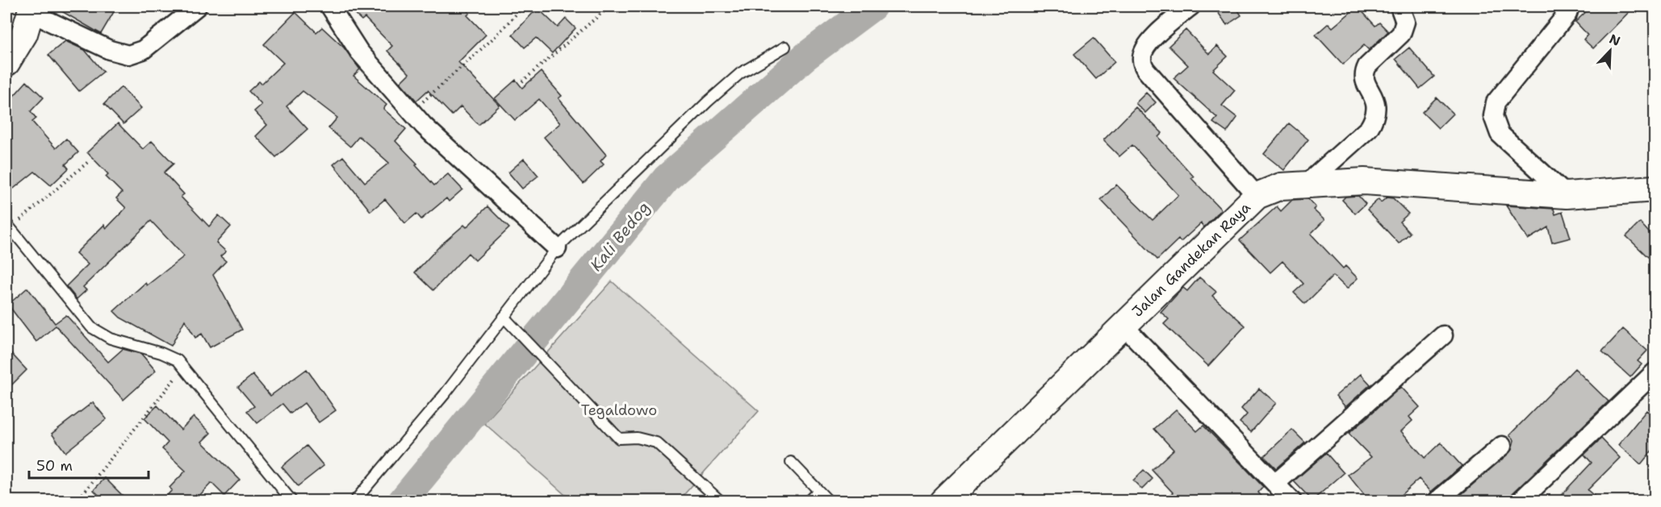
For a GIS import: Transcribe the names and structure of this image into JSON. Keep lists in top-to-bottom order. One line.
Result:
{"streets":{"street":["Jalan Gandekan Raya"]},"water":["Kali Bedog"],"parks":["Tegaldowo"],"scale_bar":"50 m","north":"top right"}
